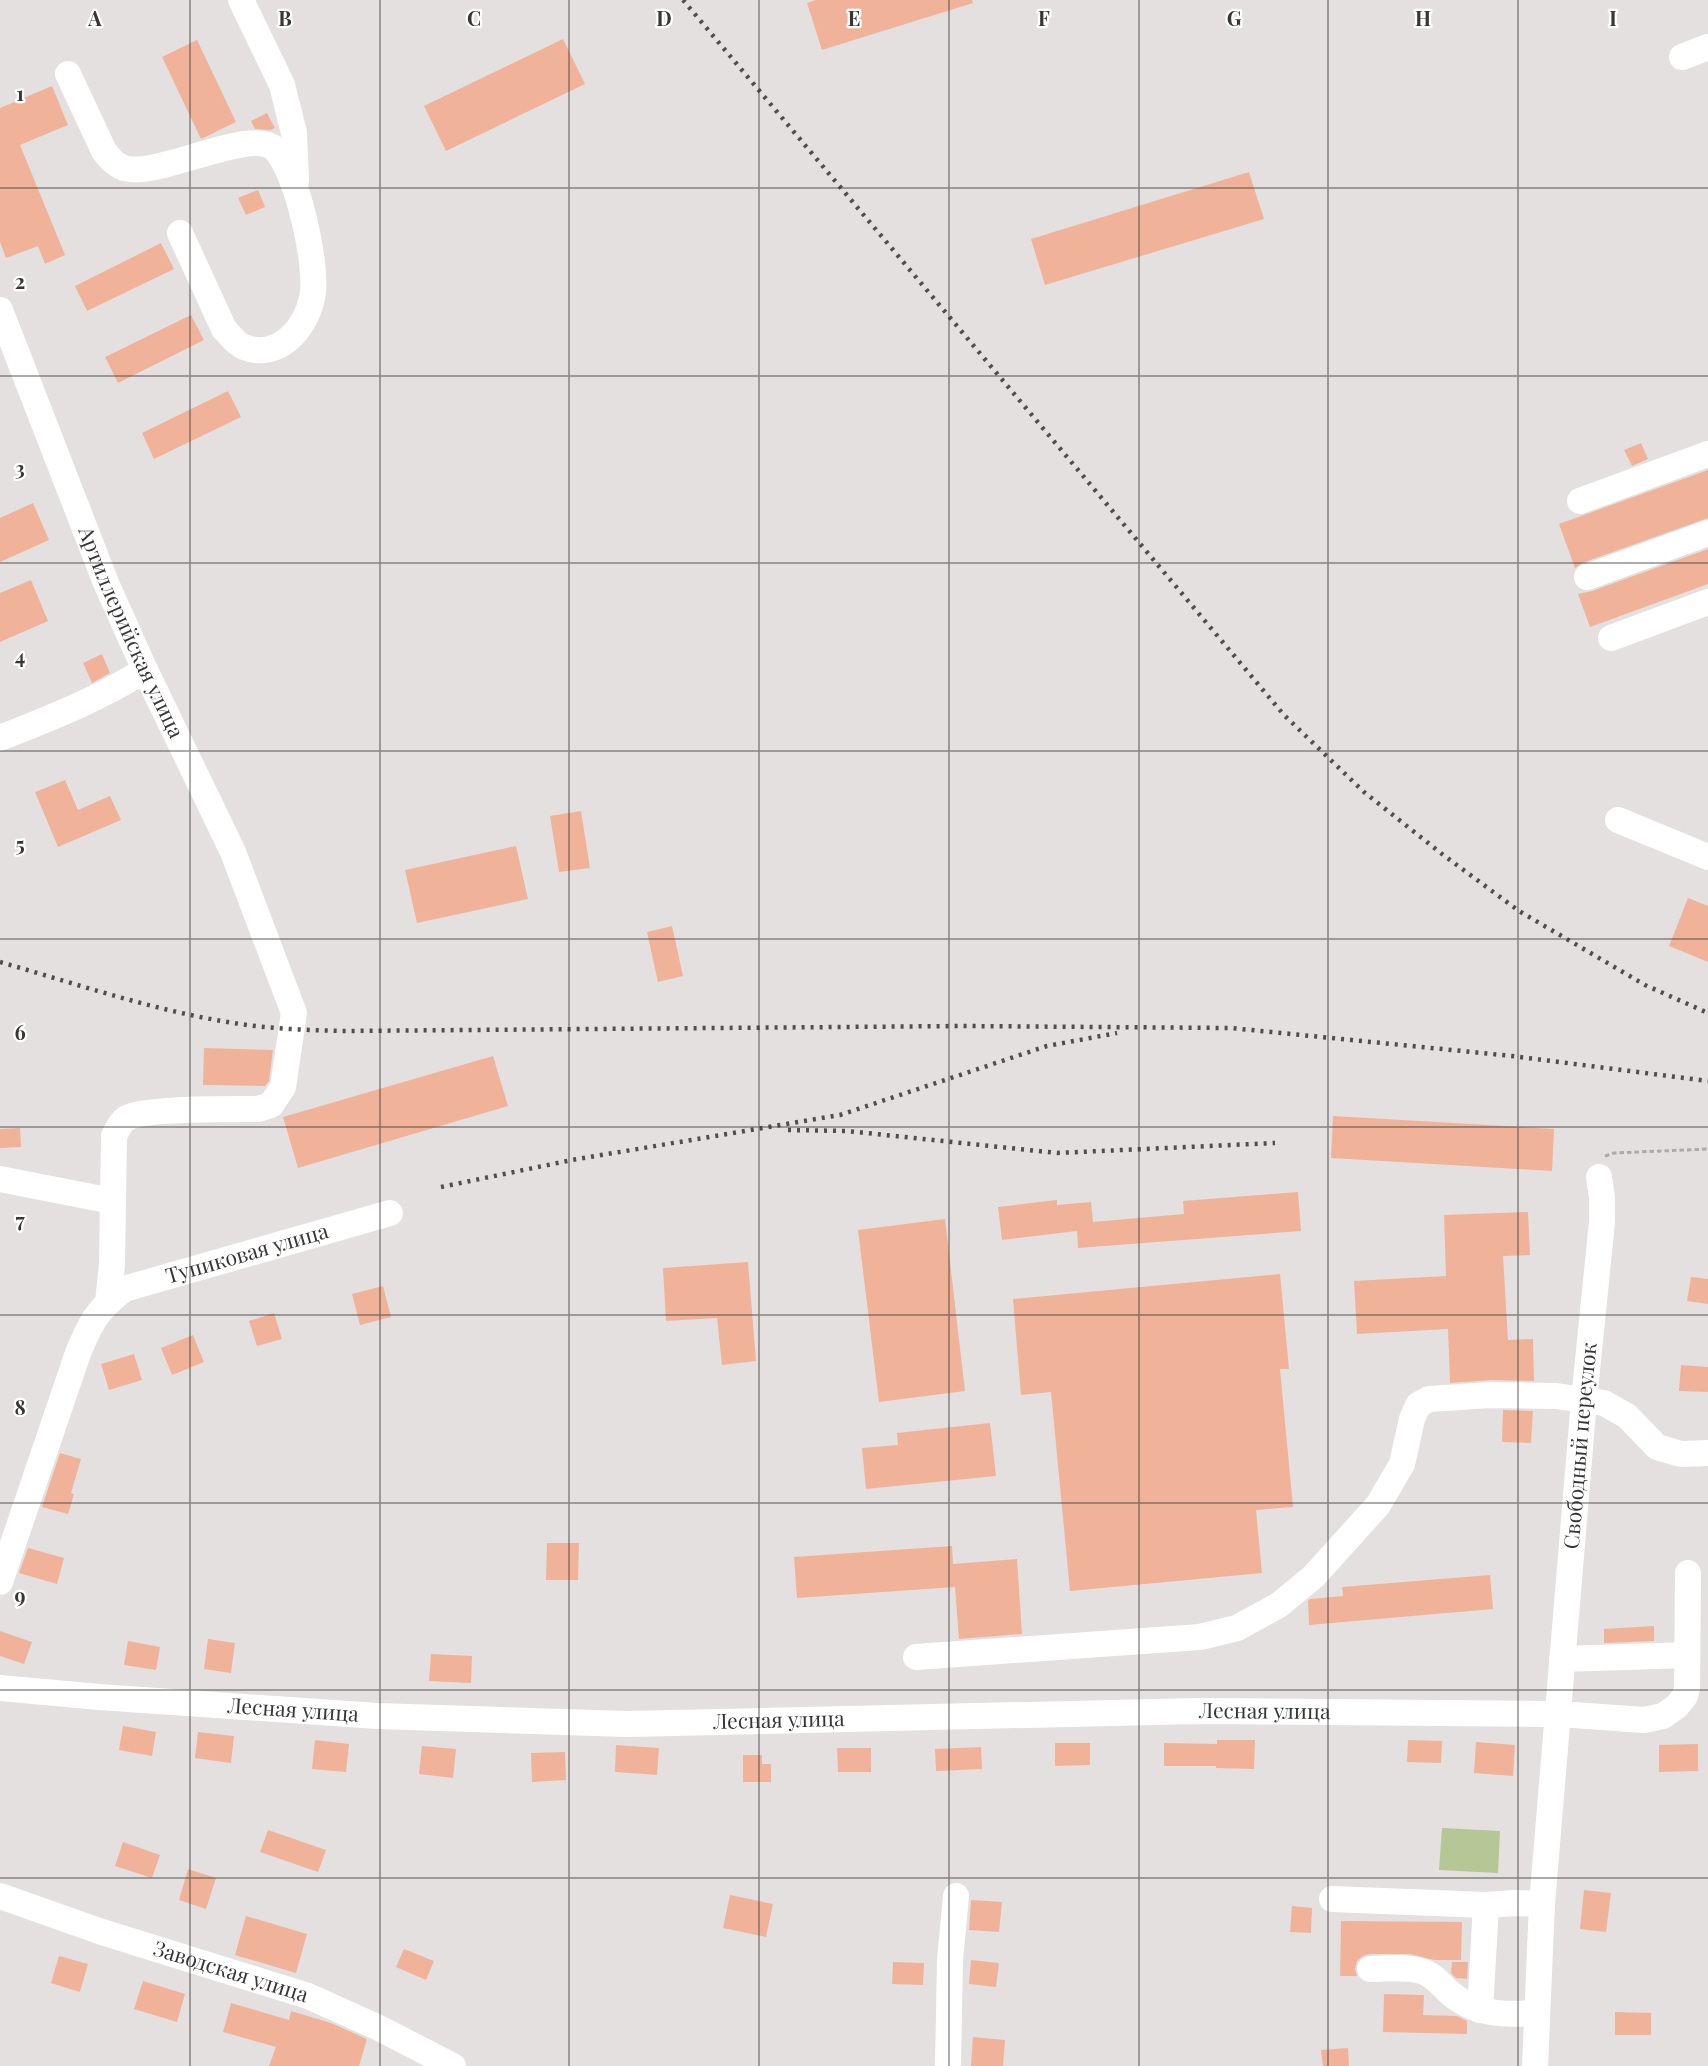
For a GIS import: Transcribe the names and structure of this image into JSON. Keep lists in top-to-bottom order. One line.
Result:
{"streets":{"lane":["Артиллерийская улица","Тупиковая улица","Свободный переулок","Лесная улица","Заводская улица"]},"crossings":[["Свободный переулок","Лесная улица"]],"grid":{"columns":["A","B","C","D","E","F","G","H","I"],"rows":["1","2","3","4","5","6","7","8","9"]}}
